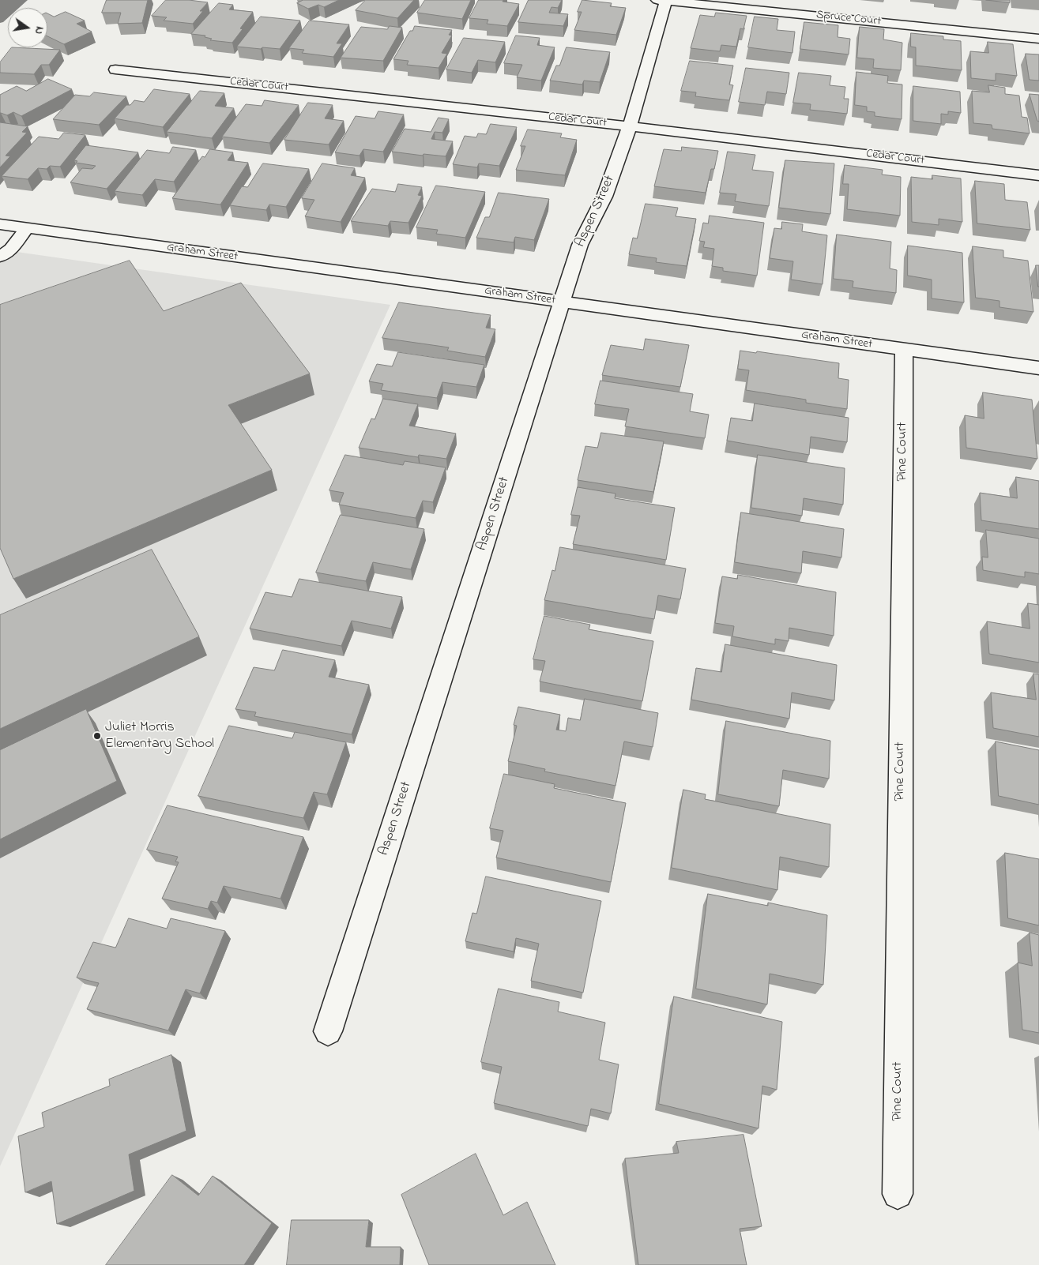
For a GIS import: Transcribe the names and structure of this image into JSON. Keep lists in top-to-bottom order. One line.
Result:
{"streets":{"street":["Spruce Court","Cedar Court","Aspen Street","Graham Street","Pine Court"]},"crossings":[["Spruce Court","Aspen Street"],["Cedar Court","Aspen Street"],["Aspen Street","Graham Street"],["Graham Street","Pine Court"]],"places":["Juliet Morris Elementary School"],"north":"right"}
